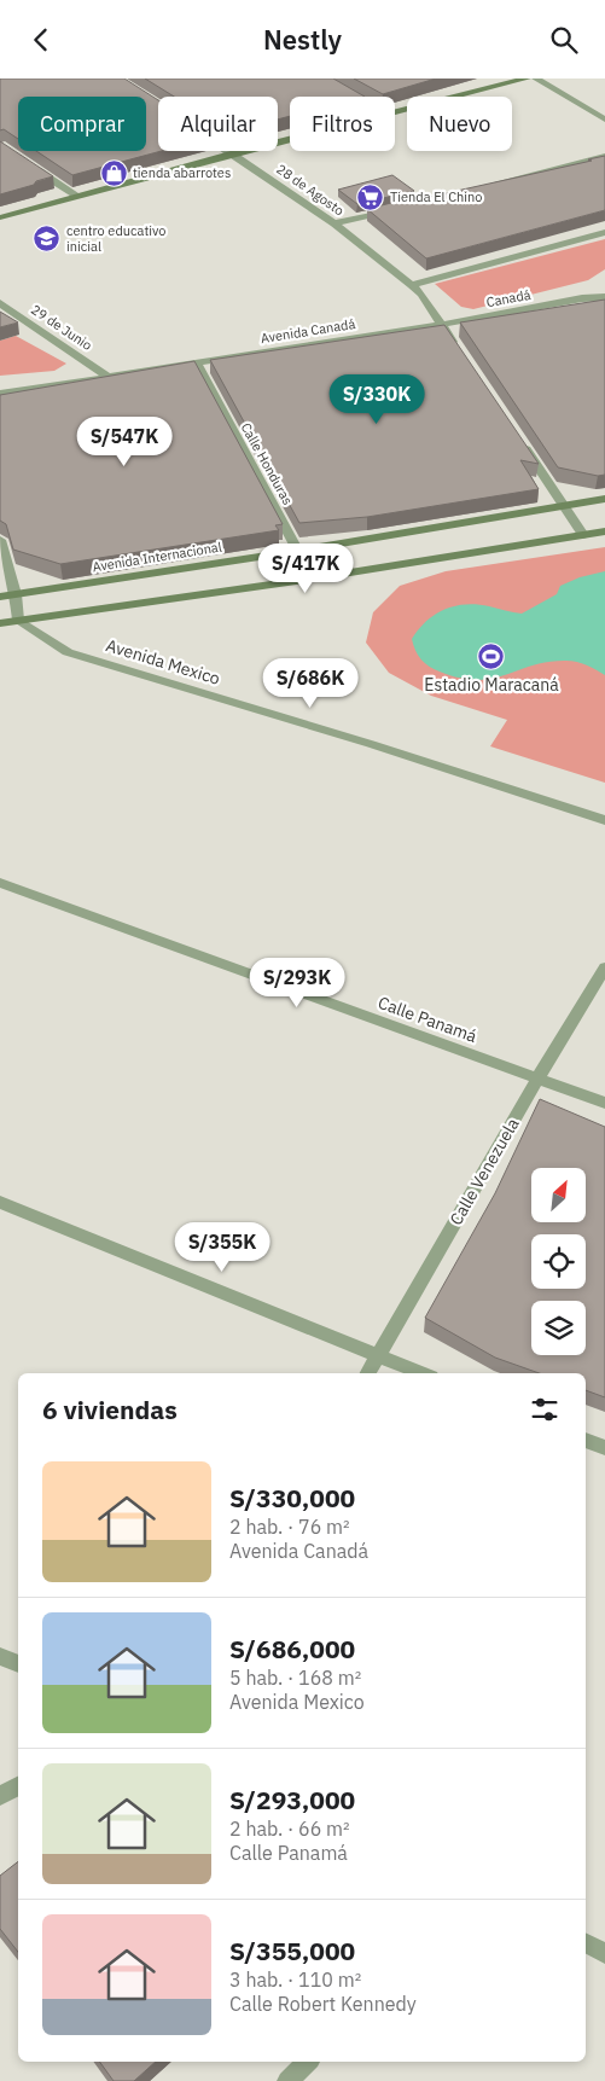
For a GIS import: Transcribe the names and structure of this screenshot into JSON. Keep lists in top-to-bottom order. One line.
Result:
{"streets":{"main road":["Avenida Internacional"],"street":["28 de Agosto","Canadá","29 de Junio","Avenida Canadá","Calle Honduras","Avenida Mexico","Calle Panamá","Calle Venezuela"]},"crossings":[["28 de Agosto","Canadá"],["28 de Agosto","Avenida Canadá"],["Canadá","Avenida Canadá"],["29 de Junio","Avenida Canadá"],["Avenida Canadá","Calle Honduras"],["Calle Honduras","Avenida Internacional"],["Calle Panamá","Calle Venezuela"]],"places":{"shop":["tienda abarrotes"],"supermarket":["Tienda El Chino"],"school or university":["centro educativo inicial"],"sports":["Estadio Maracaná"]},"north":"top right","page":{"header":"Nestly","chip":["Comprar","Alquilar","Filtros","Nuevo"],"price":["S/330K","S/547K","S/417K","S/686K","S/293K","S/355K"],"heading":"6 viviendas","list":[{"name":"S/330,000","note":"2 hab. · 76 m² · Avenida Canadá"},{"name":"S/686,000","note":"5 hab. · 168 m² · Avenida Mexico"},{"name":"S/293,000","note":"2 hab. · 66 m² · Calle Panamá"},{"name":"S/355,000","note":"3 hab. · 110 m² · Calle Robert Kennedy"}]}}
